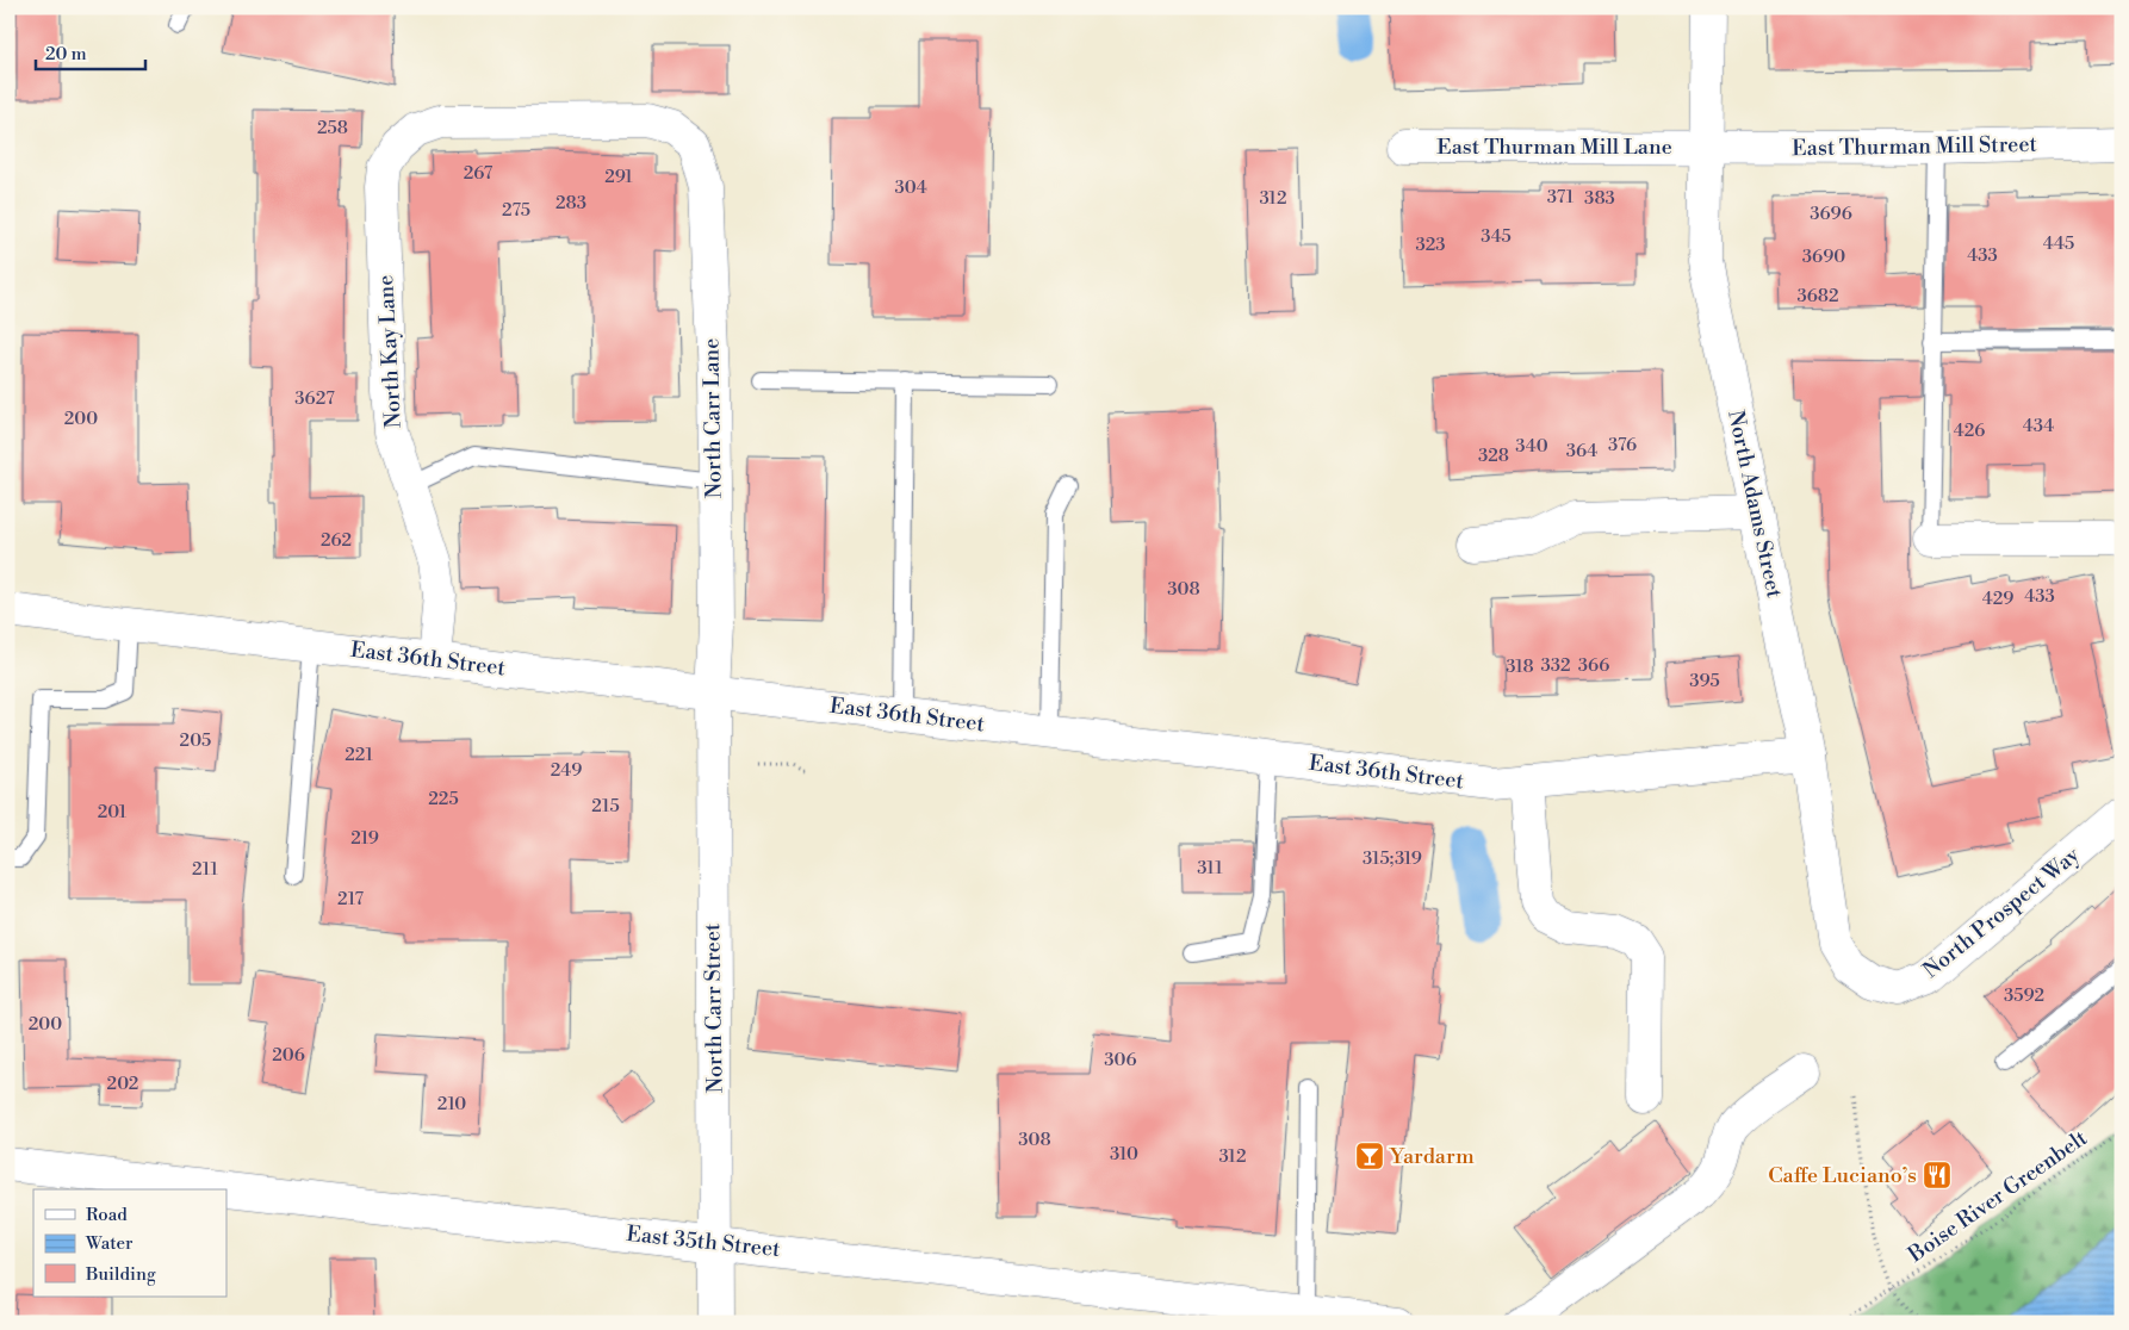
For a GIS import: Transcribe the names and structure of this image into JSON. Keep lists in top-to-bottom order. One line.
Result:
{"streets":{"street":["East Thurman Mill Lane","East Thurman Mill Street","North Kay Lane","North Carr Lane","North Adams Street","East 36th Street","North Prospect Way","North Carr Street","East 35th Street"],"path":["Boise River Greenbelt"]},"crossings":[["East Thurman Mill Lane","East Thurman Mill Street"],["East Thurman Mill Lane","North Adams Street"],["East Thurman Mill Street","North Adams Street"],["North Kay Lane","North Carr Lane"],["North Kay Lane","East 36th Street"],["North Carr Lane","East 36th Street"],["North Carr Lane","North Carr Street"],["North Adams Street","East 36th Street"],["North Adams Street","North Prospect Way"],["East 36th Street","North Carr Street"],["North Carr Street","East 35th Street"]],"places":{"bar":["Yardarm"],"restaurant":["Caffe Luciano’s"]},"house_numbers":["258","267","291","304","371","312","383","283","275","3696","345","445","323","433","3690","3682","3627","200","434","426","376","340","364","328","262","308","433","429","332","366","318","395","205","221","249","225","215","201","219","315;319","311","211","217","3592","200","206","306","202","210","308","310","312"],"legend":["Road","Water","Building"],"scale_bar":"20 m"}
